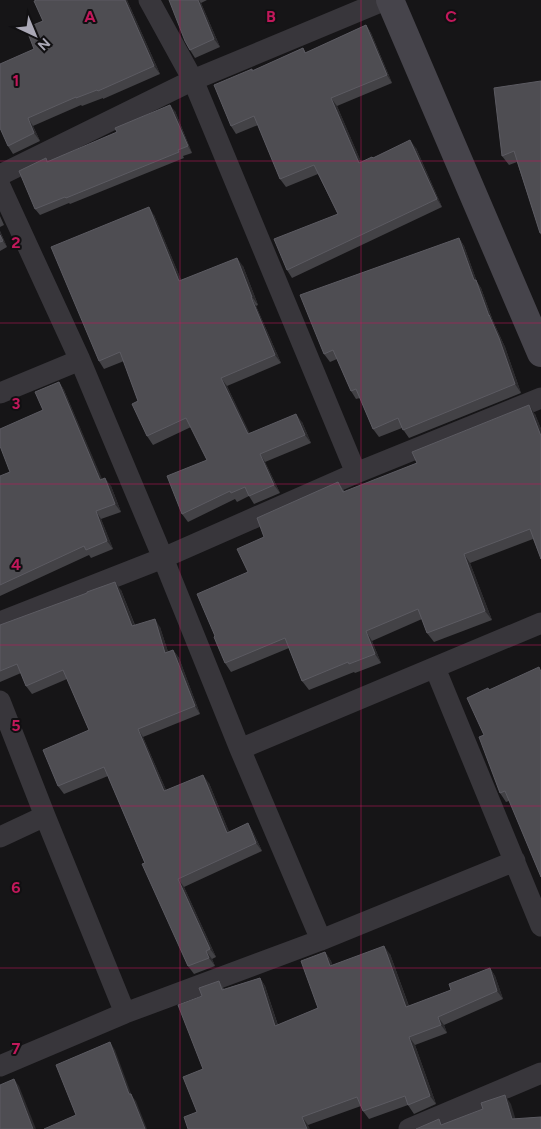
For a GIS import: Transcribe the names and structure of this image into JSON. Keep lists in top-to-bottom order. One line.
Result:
{"north":"bottom right","grid":{"columns":["A","B","C"],"rows":["1","2","3","4","5","6","7"]}}
